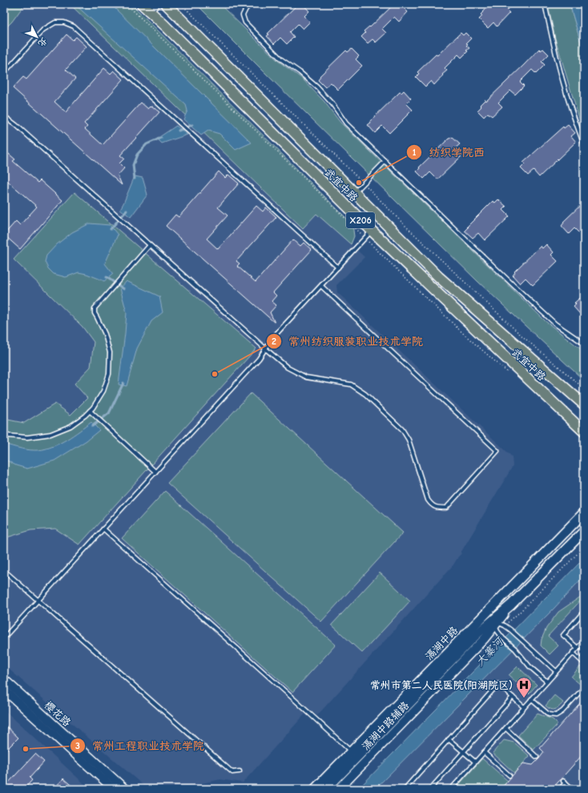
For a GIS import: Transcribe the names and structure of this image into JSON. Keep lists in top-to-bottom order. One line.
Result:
{"streets":{"main road":["武宜中路","X206","滆湖中路"],"street":["樱花路","滆湖中路辅路"]},"crossings":[["滆湖中路","滆湖中路辅路"]],"water":["大寨河"],"places":{"other":["纺织学院西","常州纺织服装职业技术学院","常州工程职业技术学院"],"hospital":["常州市第二人民医院(阳湖院区)"]},"north":"bottom right"}
